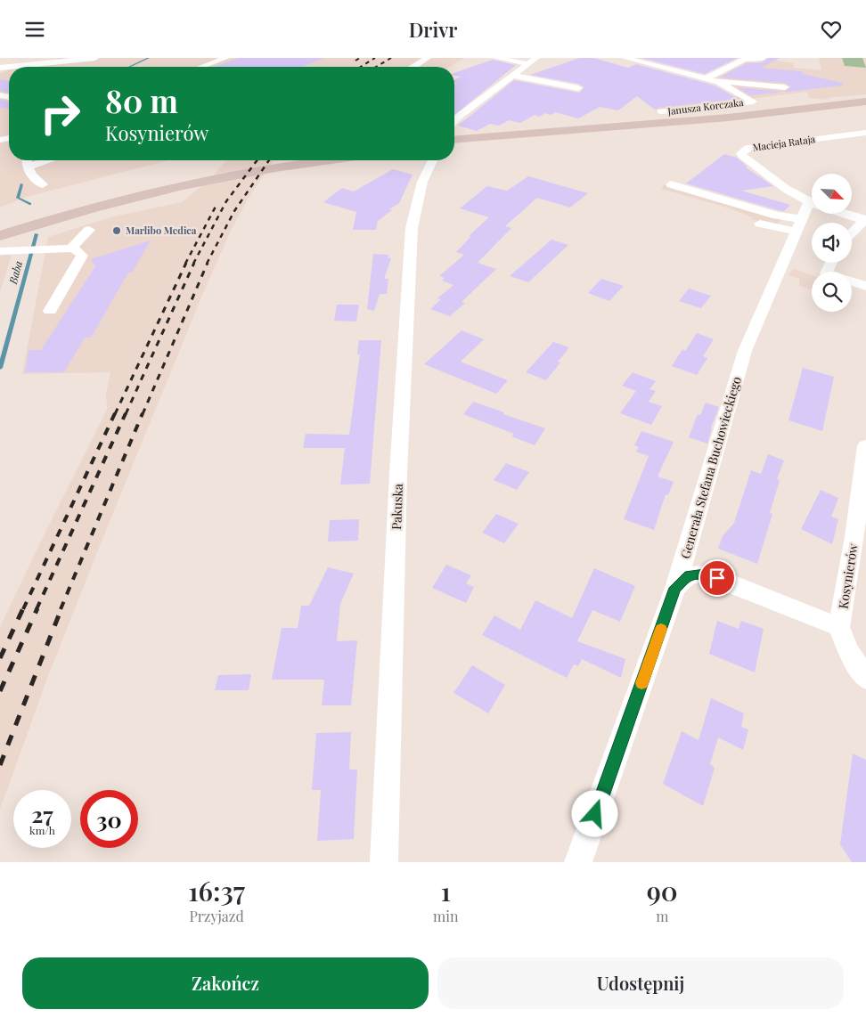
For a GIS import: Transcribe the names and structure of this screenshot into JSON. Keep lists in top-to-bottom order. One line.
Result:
{"streets":{"street":["Janusza Korczaka","Macieja Rataja","Generała Stefana Buchowieckiego","Pakuska","Kosynierów"]},"crossings":[["Macieja Rataja","Generała Stefana Buchowieckiego"],["Generała Stefana Buchowieckiego","Kosynierów"]],"water":["Baba"],"places":["Marlibo Medica"],"north":"bottom right","page":{"header":"Drivr","turn":["80 m","Kosynierów"],"speed":"27 km/h","limit":"30","eta":["16:37","Przyjazd","1","min","90","m"],"buttons":["Zakończ","Udostępnij"]}}
